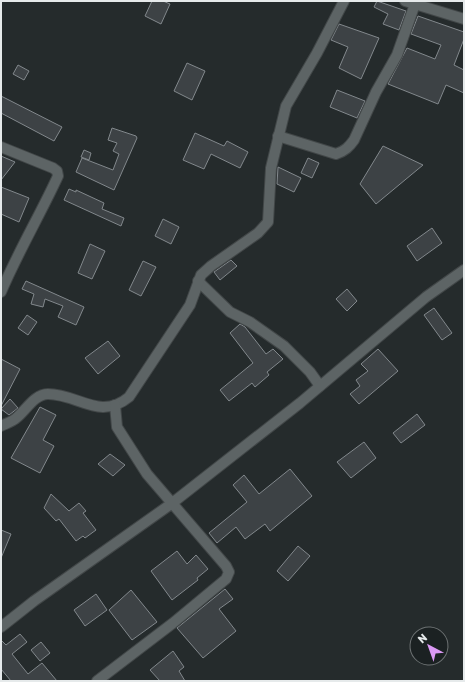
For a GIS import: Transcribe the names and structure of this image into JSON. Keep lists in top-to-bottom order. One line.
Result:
{"north":"top left"}
